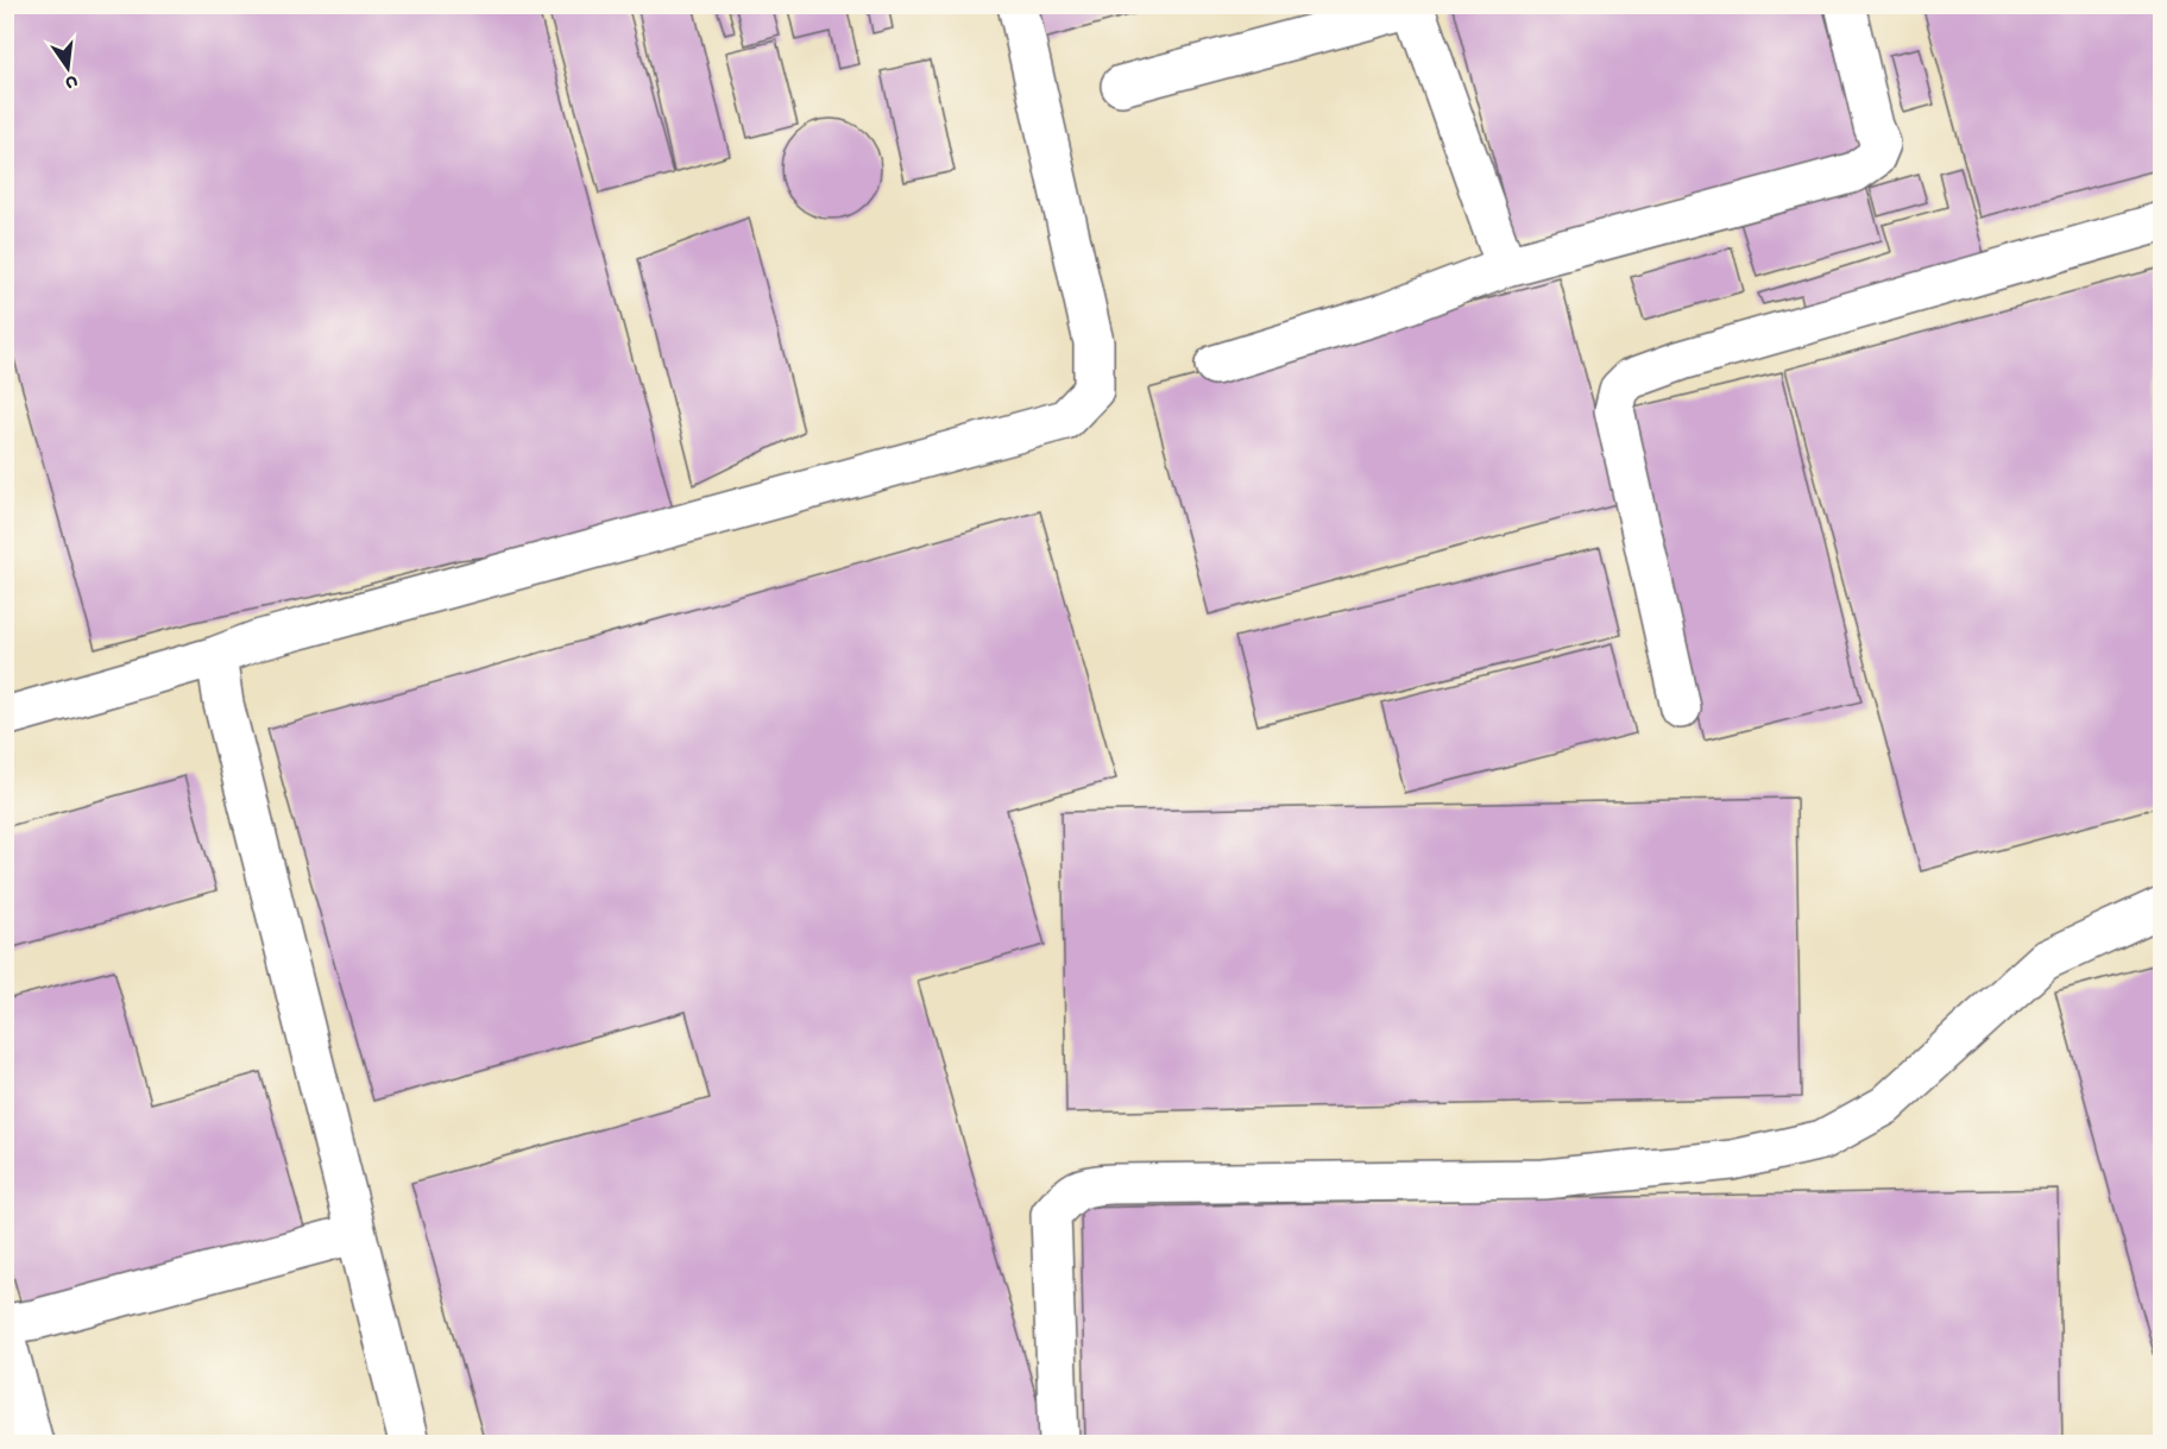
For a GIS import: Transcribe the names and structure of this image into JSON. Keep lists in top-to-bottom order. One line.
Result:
{"north":"bottom"}
